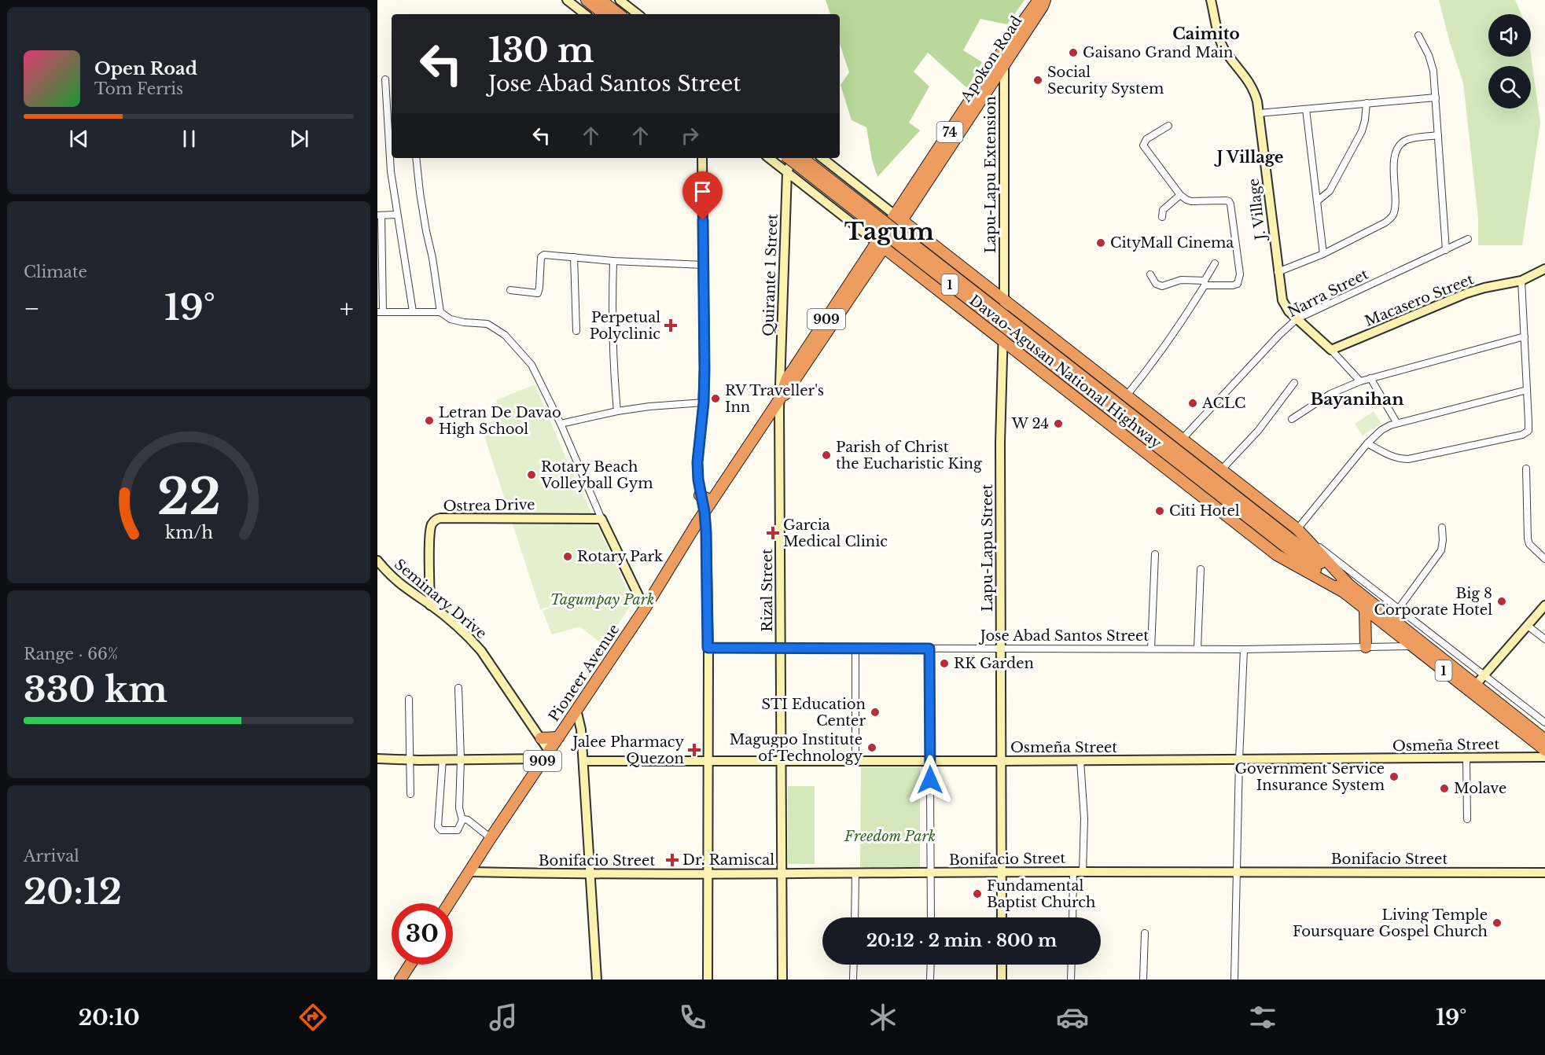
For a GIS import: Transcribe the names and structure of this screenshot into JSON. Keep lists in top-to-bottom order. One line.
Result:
{"streets":{"highway":["Apokon Road","74","1","909","Davao-Agusan National Highway","Pioneer Avenue"],"street":["Lapu-Lapu Extension","J. Village","Quirante 1 Street","Narra Street","Macasero Street","Ostrea Drive","Lapu-Lapu Street","Rizal Street","Seminary Drive","Jose Abad Santos Street","Osmeña Street","Bonifacio Street"]},"crossings":[["Apokon Road","Lapu-Lapu Extension"],["Apokon Road","Davao-Agusan National Highway"],["Apokon Road","Pioneer Avenue"],["Lapu-Lapu Extension","Davao-Agusan National Highway"],["Lapu-Lapu Extension","Lapu-Lapu Street"],["J. Village","Narra Street"],["J. Village","Macasero Street"],["Quirante 1 Street","Davao-Agusan National Highway"],["Quirante 1 Street","Rizal Street"],["Quirante 1 Street","Pioneer Avenue"],["Narra Street","Davao-Agusan National Highway"],["Davao-Agusan National Highway","Lapu-Lapu Street"],["Davao-Agusan National Highway","Jose Abad Santos Street"],["Davao-Agusan National Highway","Pioneer Avenue"],["Ostrea Drive","Seminary Drive"],["Lapu-Lapu Street","Jose Abad Santos Street"],["Lapu-Lapu Street","Osmeña Street"],["Lapu-Lapu Street","Bonifacio Street"],["Rizal Street","Jose Abad Santos Street"],["Rizal Street","Pioneer Avenue"],["Rizal Street","Osmeña Street"],["Rizal Street","Bonifacio Street"],["Seminary Drive","Pioneer Avenue"],["Pioneer Avenue","Bonifacio Street"]],"districts":["Caimito","J Village","Tagum","Bayanihan"],"parks":["Tagumpay Park","Freedom Park"],"places":{"other":["Gaisano Grand Main","Social Security System","CityMall Cinema","RV Traveller's Inn","ACLC","Letran De Davao High School","W 24","Parish of Christ the Eucharistic King","Rotary Beach Volleyball Gym","Citi Hotel","Rotary Park","Big 8 Corporate Hotel","RK Garden","STI Education Center","Magugpo Institute of Technology","Government Service Insurance System","Molave","Fundamental Baptist Church","Living Temple Foursquare Gospel Church"],"health":["Perpetual Polyclinic","Garcia Medical Clinic","Jalee Pharmacy Quezon","Dr. Ramiscal"]},"page":{"turn":["130 m","Jose Abad Santos Street"],"song":["Open Road","Tom Ferris"],"tile":["Climate",["Range · 66%","330 km"],["Arrival","20:12"]],"heat":["−","19°","+"],"limit":"30","trip":"20:12 · 2 min · 800 m","tabs":["20:10","19°"],"gauge":["22","km/h"]}}
